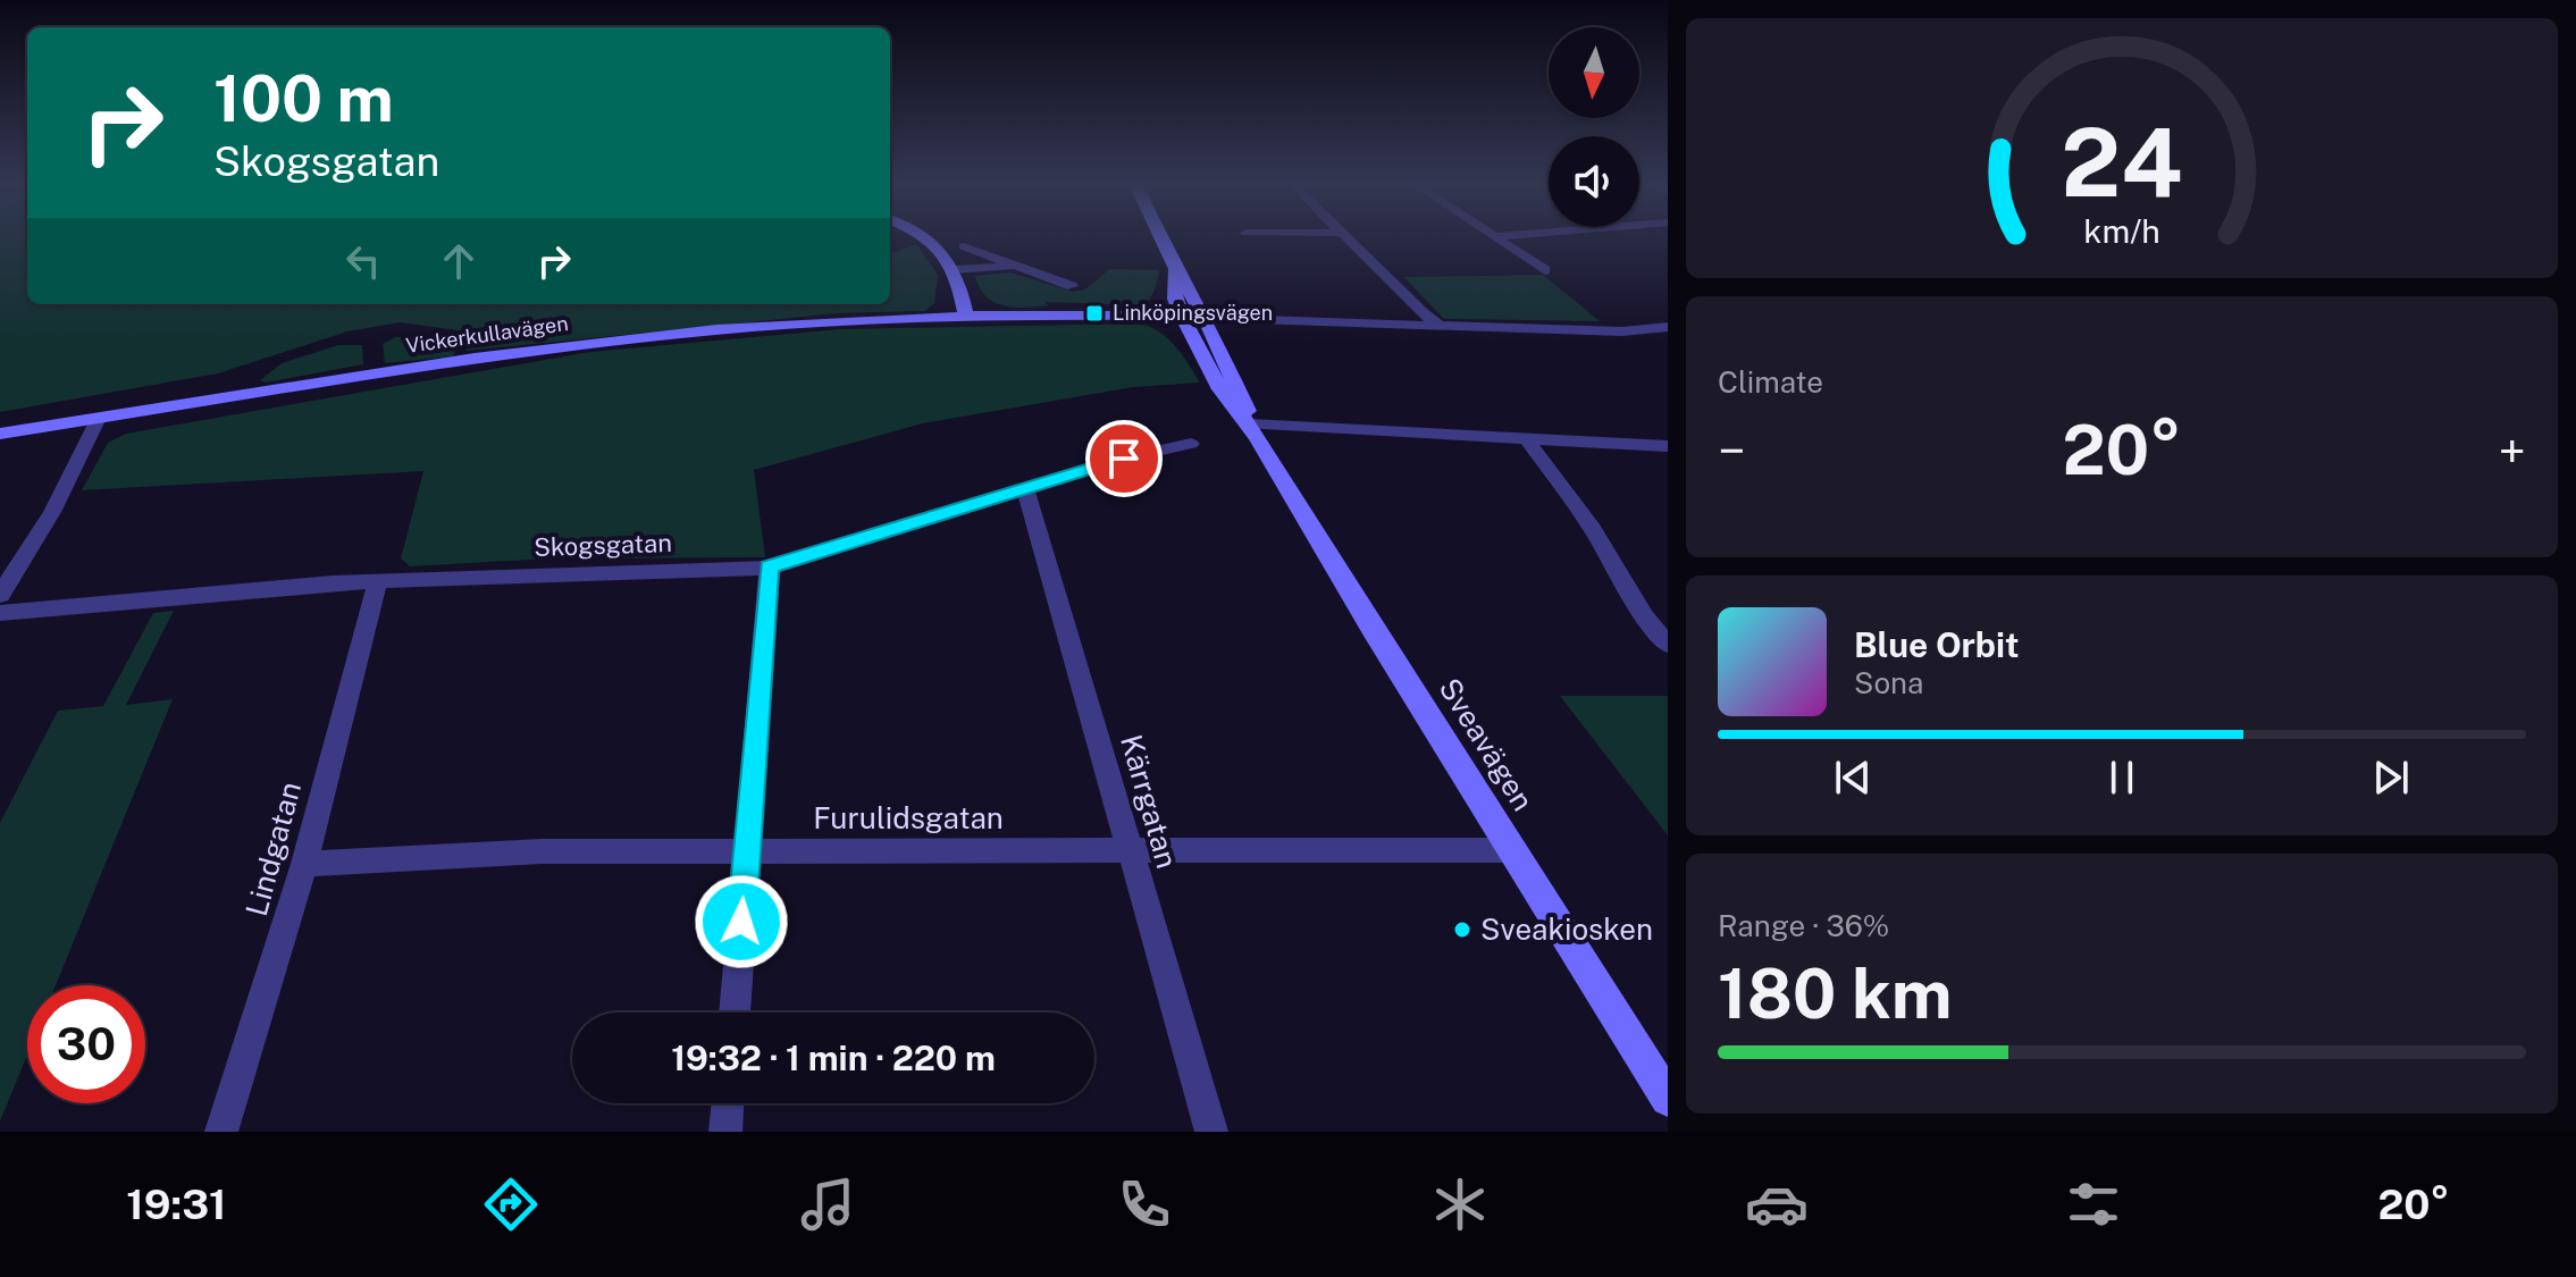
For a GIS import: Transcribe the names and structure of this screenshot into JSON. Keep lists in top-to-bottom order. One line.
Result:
{"streets":{"main road":["Vickerkullavägen","Sveavägen"],"street":["Skogsgatan","Kärrgatan","Furulidsgatan","Lindgatan"]},"crossings":[["Vickerkullavägen","Sveavägen"],["Skogsgatan","Kärrgatan"],["Skogsgatan","Lindgatan"],["Sveavägen","Furulidsgatan"],["Kärrgatan","Furulidsgatan"],["Furulidsgatan","Lindgatan"]],"places":{"transit":["Linköpingsvägen"],"other":["Sveakiosken"]},"north":"bottom","page":{"turn":["100 m","Skogsgatan"],"tile":["Climate",["Range · 36%","180 km"]],"heat":["−","20°","+"],"song":["Blue Orbit","Sona"],"limit":"30","trip":"19:32 · 1 min · 220 m","tabs":["19:31","20°"],"gauge":["24","km/h"]}}
